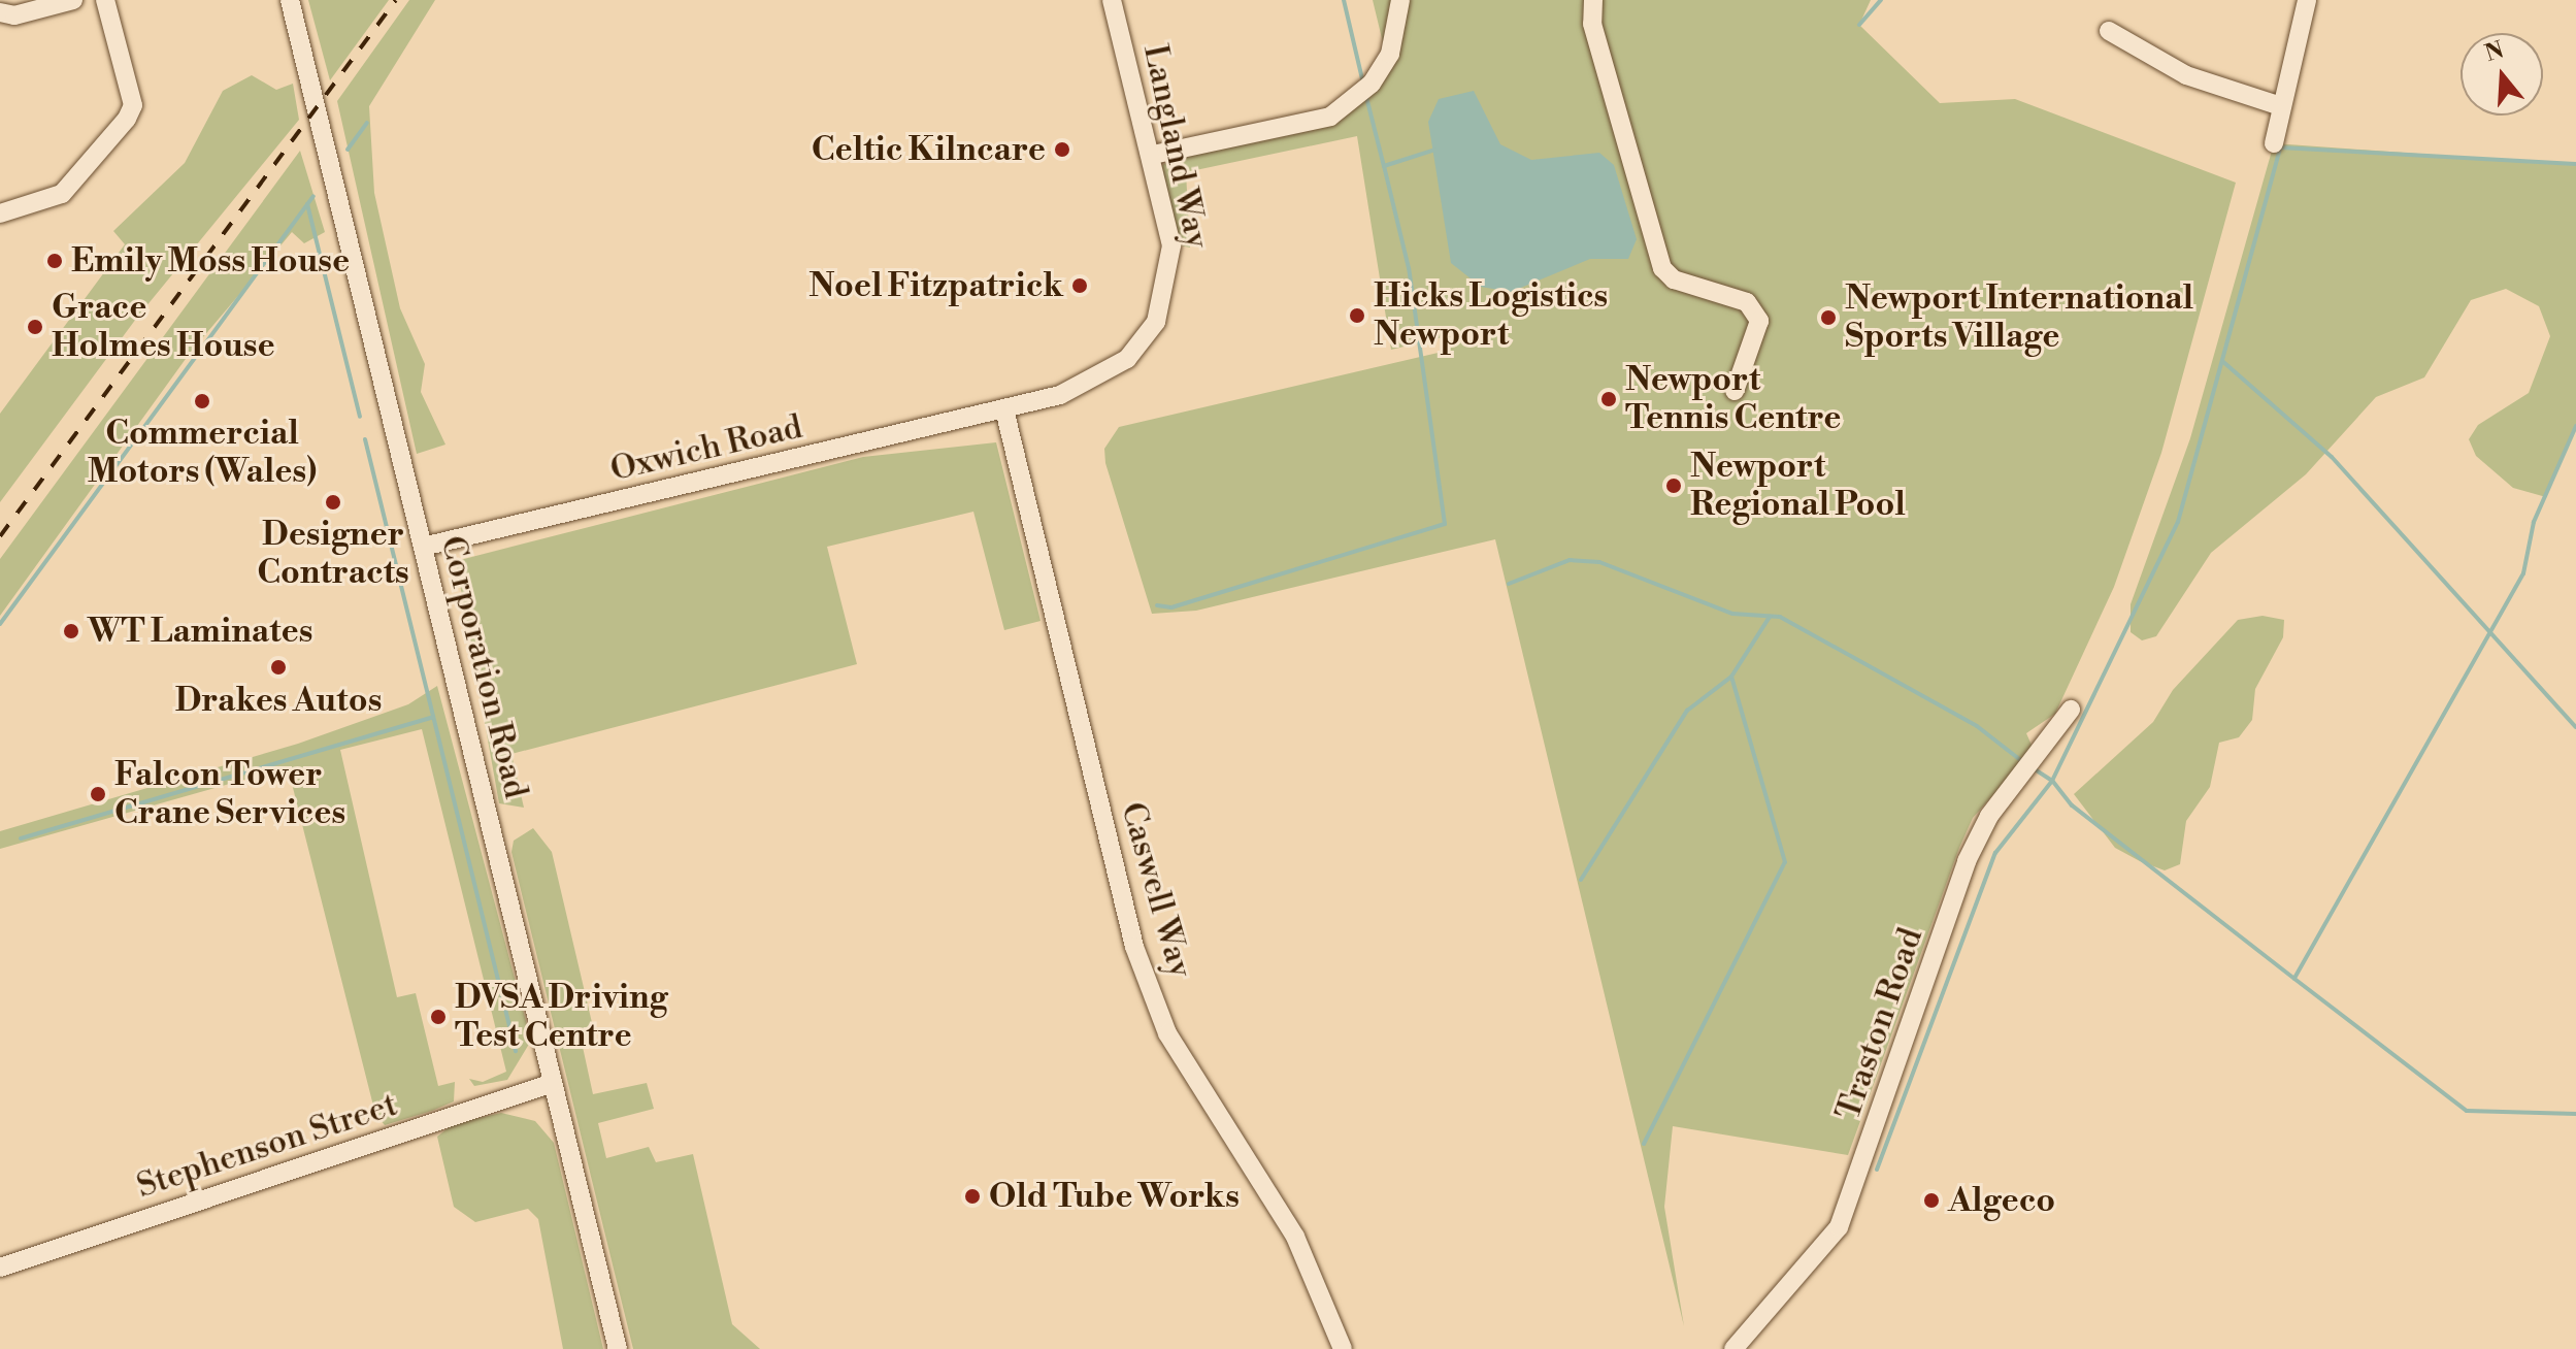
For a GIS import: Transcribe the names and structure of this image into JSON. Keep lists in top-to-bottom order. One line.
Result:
{"streets":{"street":["Langland Way","Oxwich Road","Corporation Road","Caswell Way","Traston Road","Stephenson Street"]},"crossings":[["Langland Way","Oxwich Road"],["Langland Way","Caswell Way"],["Oxwich Road","Corporation Road"],["Oxwich Road","Caswell Way"],["Corporation Road","Stephenson Street"]],"places":["Celtic Kilncare","Emily Moss House","Noel Fitzpatrick","Hicks Logistics Newport","Newport International Sports Village","Grace Holmes House","Newport Tennis Centre","Commercial Motors (Wales)","Newport Regional Pool","Designer Contracts","WT Laminates","Drakes Autos","Falcon Tower Crane Services","DVSA Driving Test Centre","Old Tube Works","Algeco"],"north":"top"}
